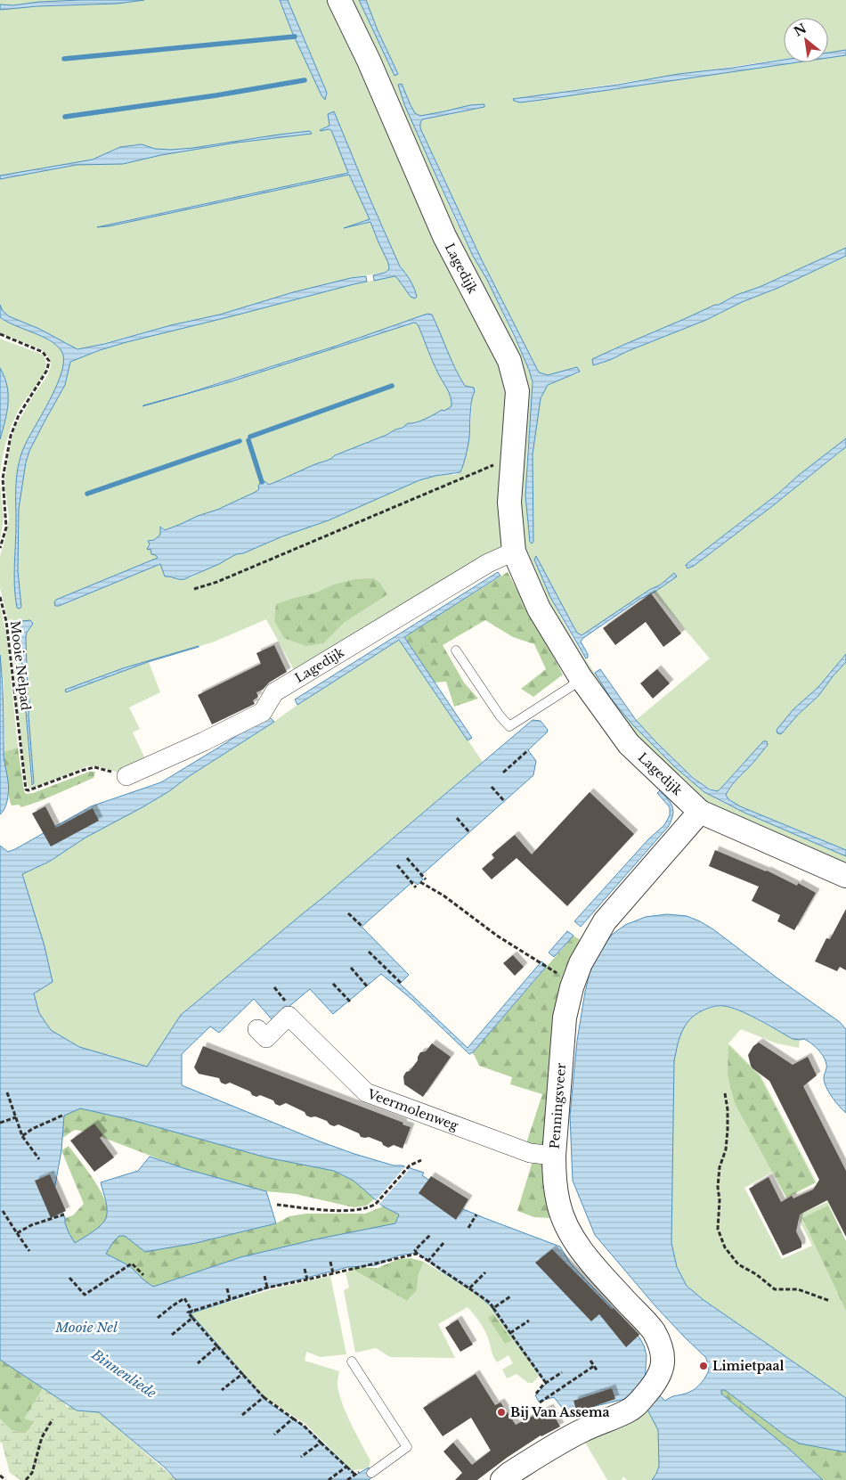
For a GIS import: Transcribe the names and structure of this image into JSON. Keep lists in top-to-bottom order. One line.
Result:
{"streets":{"street":["Lagedijk","Penningsveer","Veermolenweg"],"path":["Mooie Nelpad"]},"crossings":[["Lagedijk","Mooie Nelpad"],["Lagedijk","Penningsveer"],["Penningsveer","Veermolenweg"]],"water":["Mooie Nel","Binnenliede"],"places":["Limietpaal","Bij Van Assema"],"north":"top left"}
